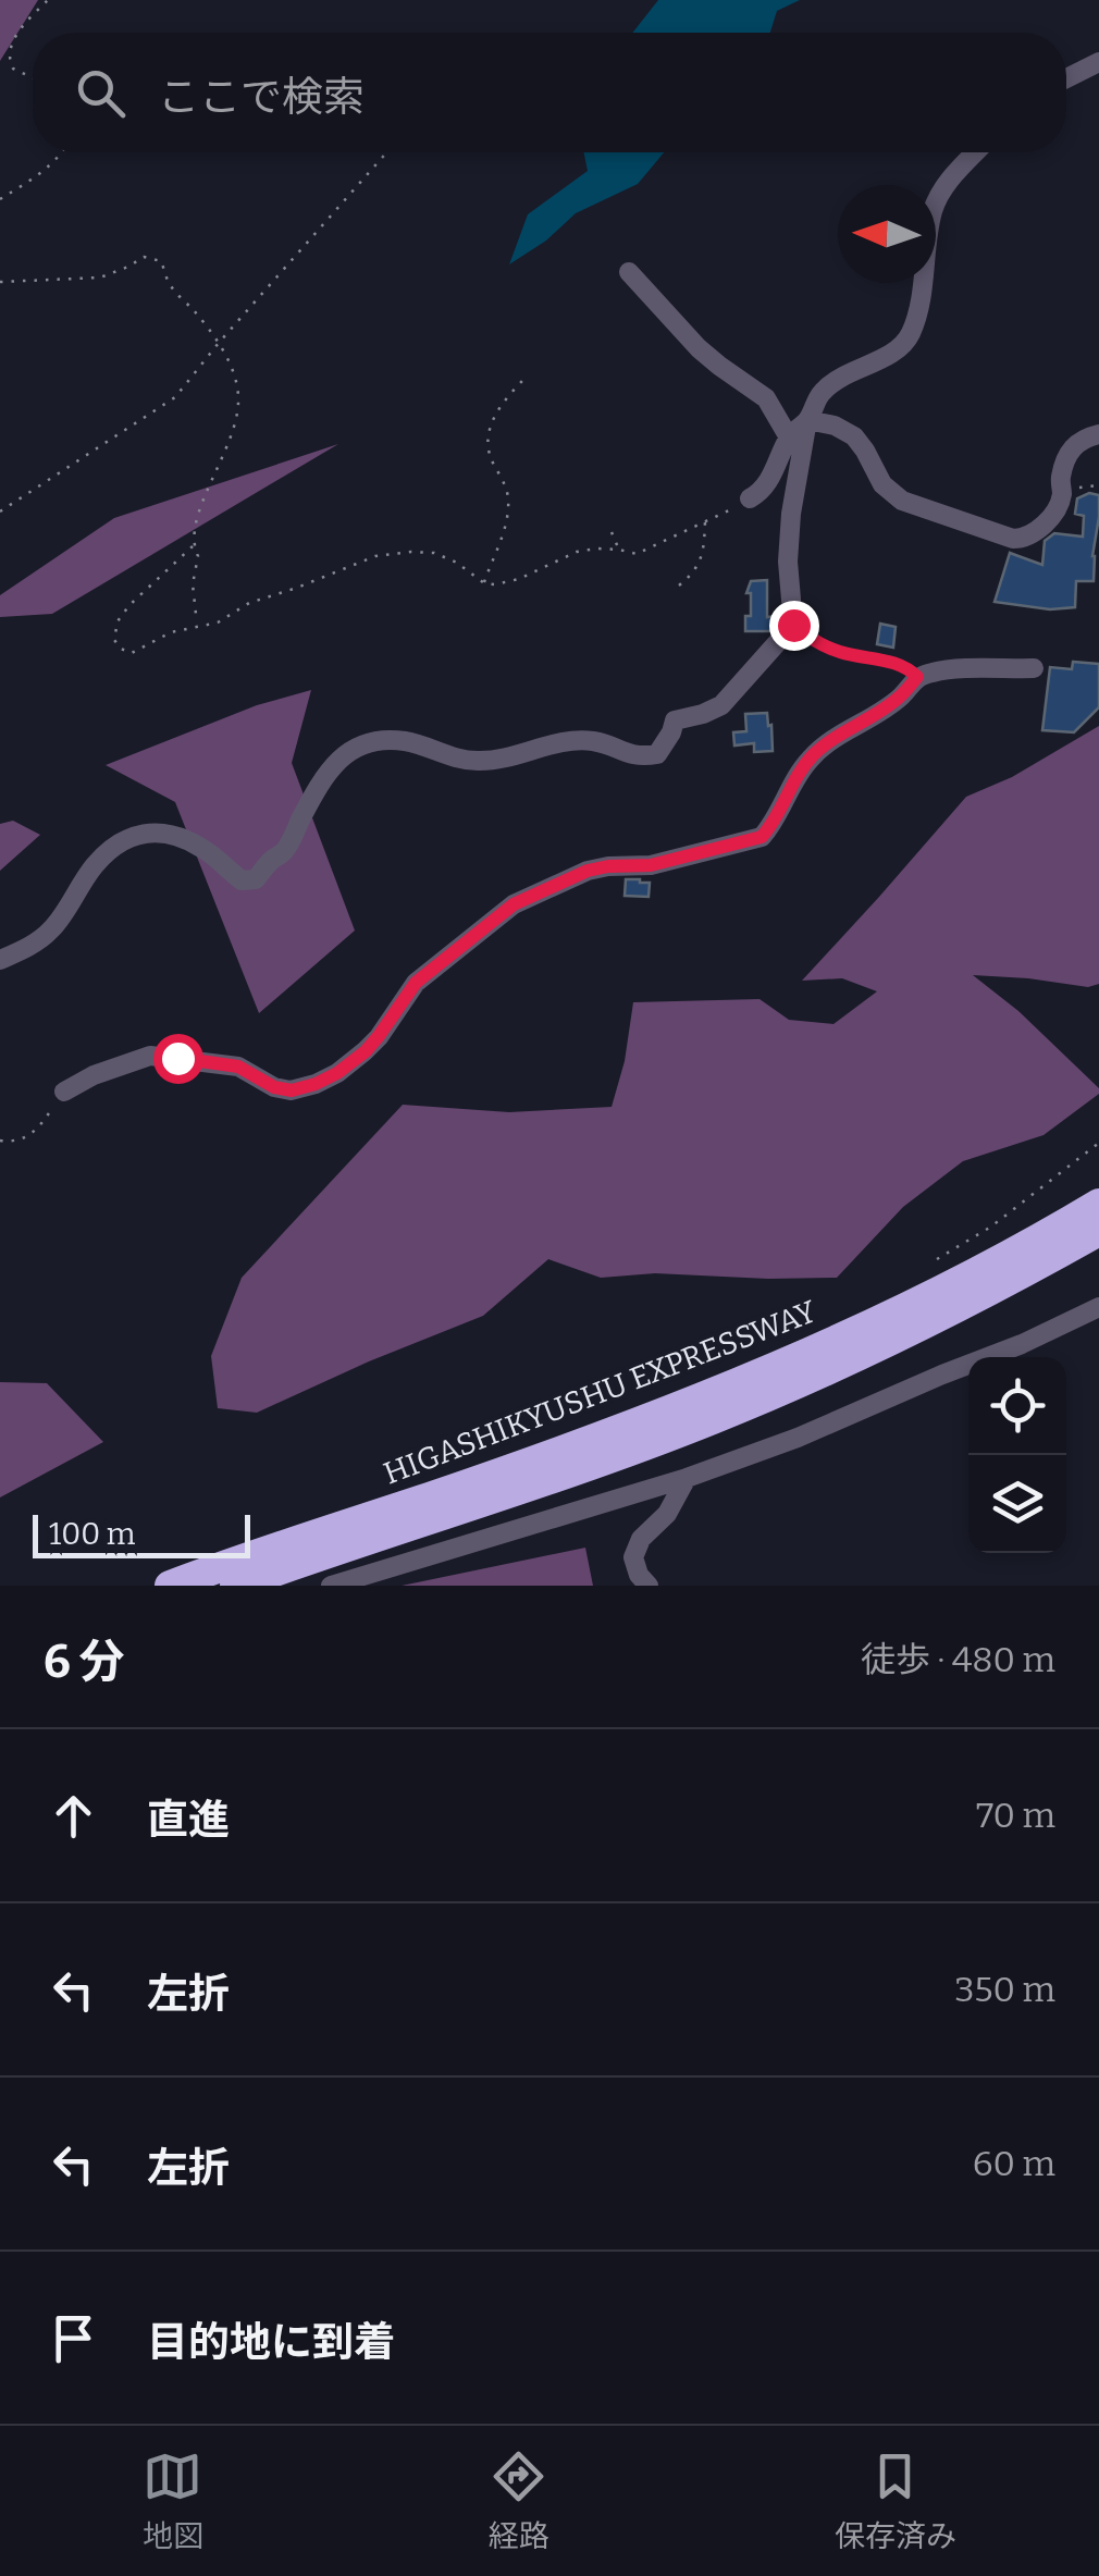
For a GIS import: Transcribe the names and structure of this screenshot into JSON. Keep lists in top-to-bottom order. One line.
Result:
{"streets":{"highway":["HIGASHIKYUSHU EXPRESSWAY"]},"scale_bar":"100 m","north":"left","page":{"search":"ここで検索","scale":"100 m","heading":["6 分","徒歩 · 480 m"],"list":[["直進","70 m"],["左折","350 m"],["左折","60 m"],"目的地に到着"],"nav":["地図","経路","保存済み"]}}
